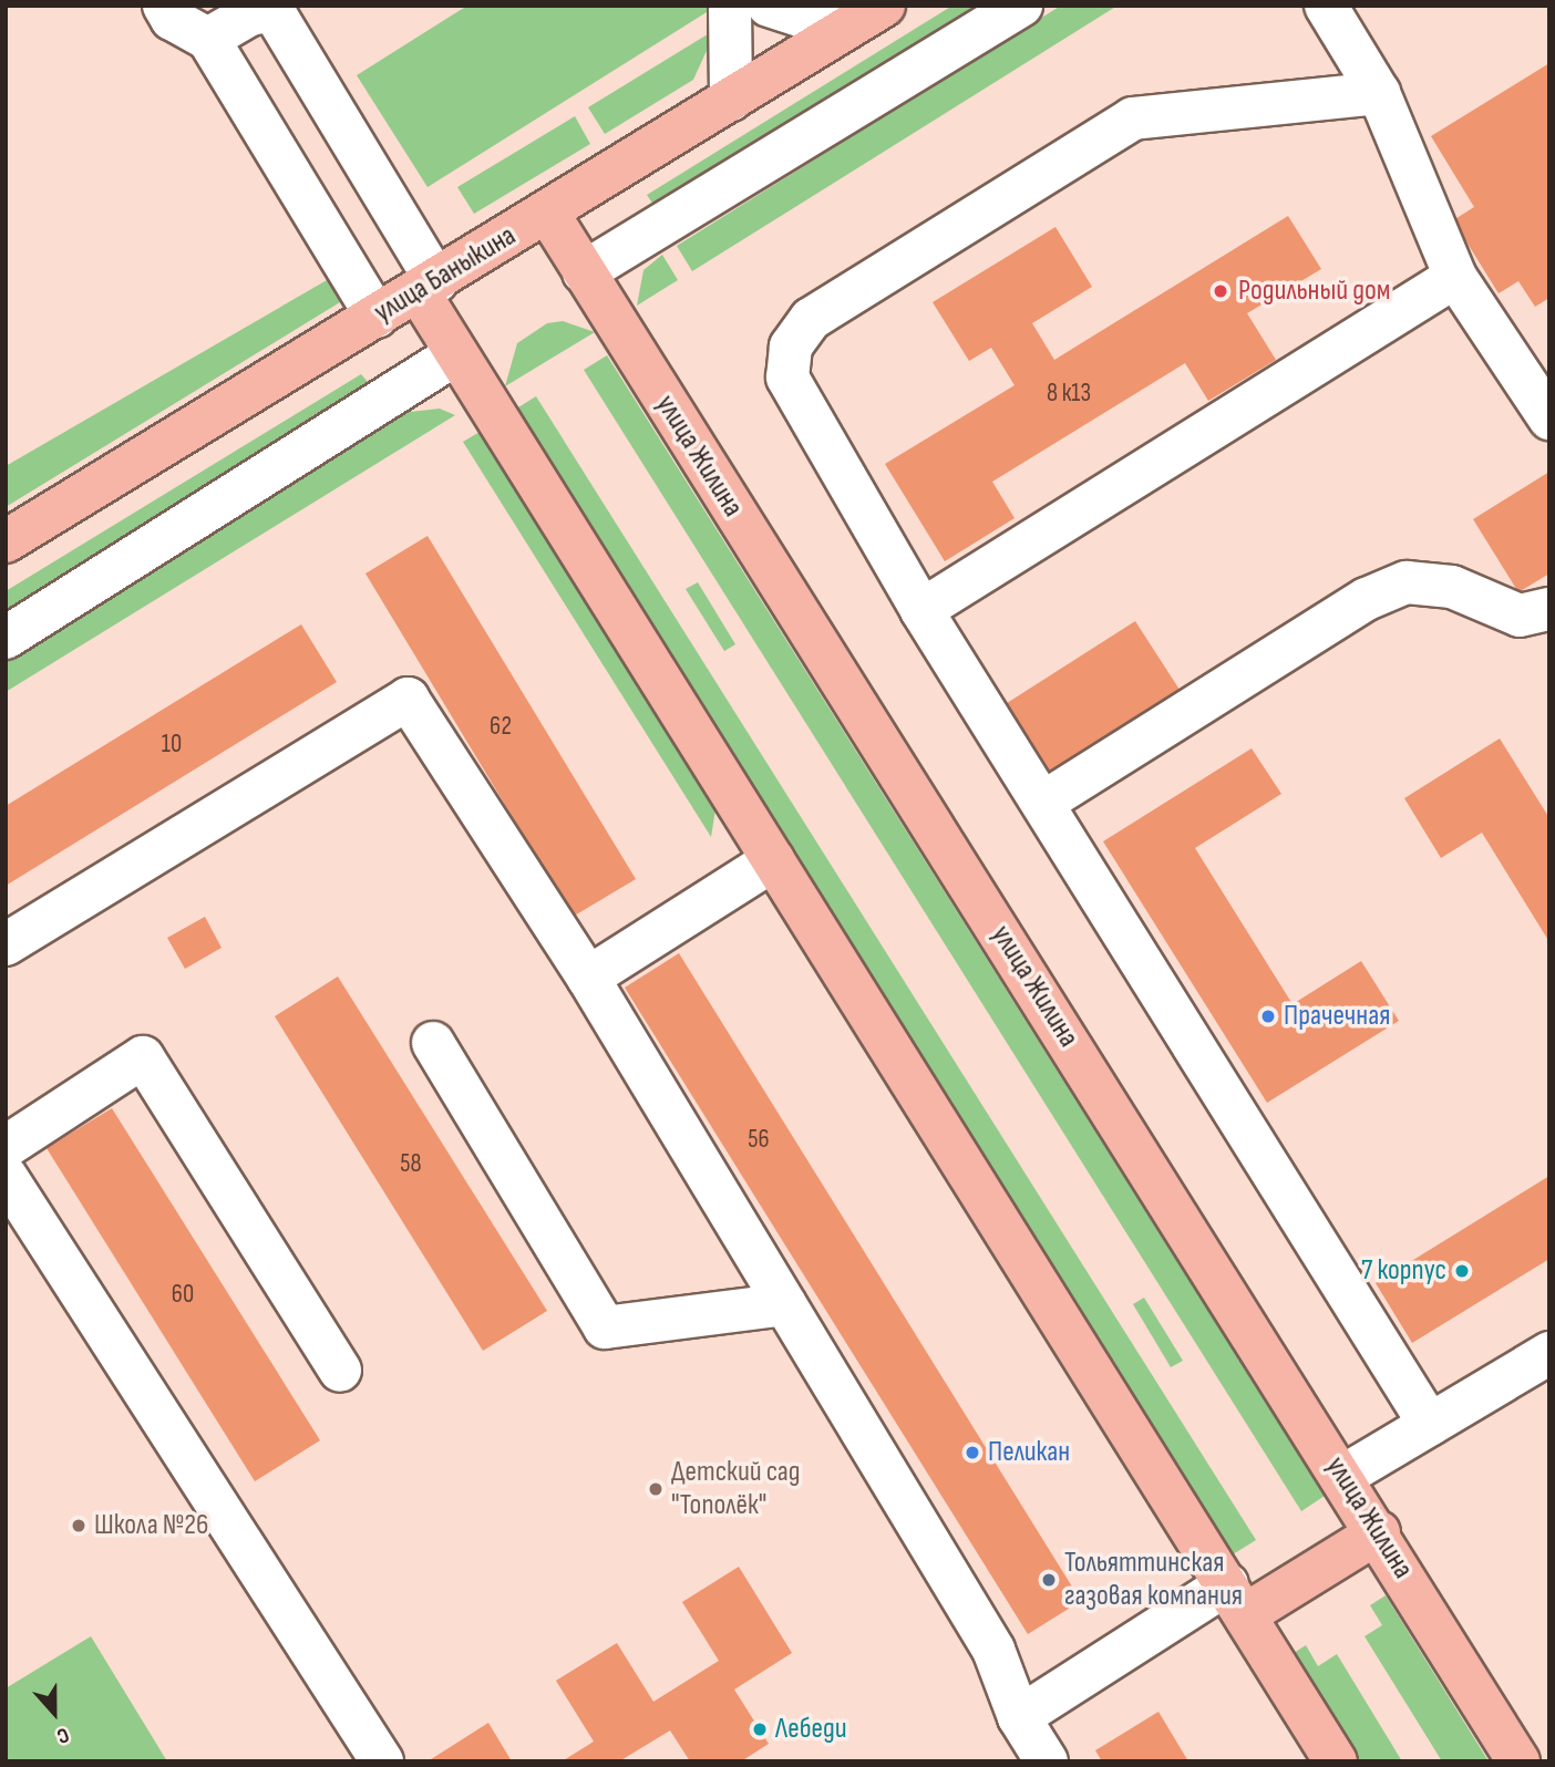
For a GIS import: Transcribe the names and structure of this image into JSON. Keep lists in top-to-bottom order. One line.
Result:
{"streets":{"main road":["улица Баныкина","улица Жилина"]},"crossings":[["улица Баныкина","улица Жилина"]],"places":["Родильный дом","Прачечная","7 корпус","Пеликан","Детский сад \"Тополёк\"","Школа №26","Тольяттинская газовая компания","Лебеди"],"house_numbers":["8 к13","62","10","56","58","60"],"north":"bottom"}
